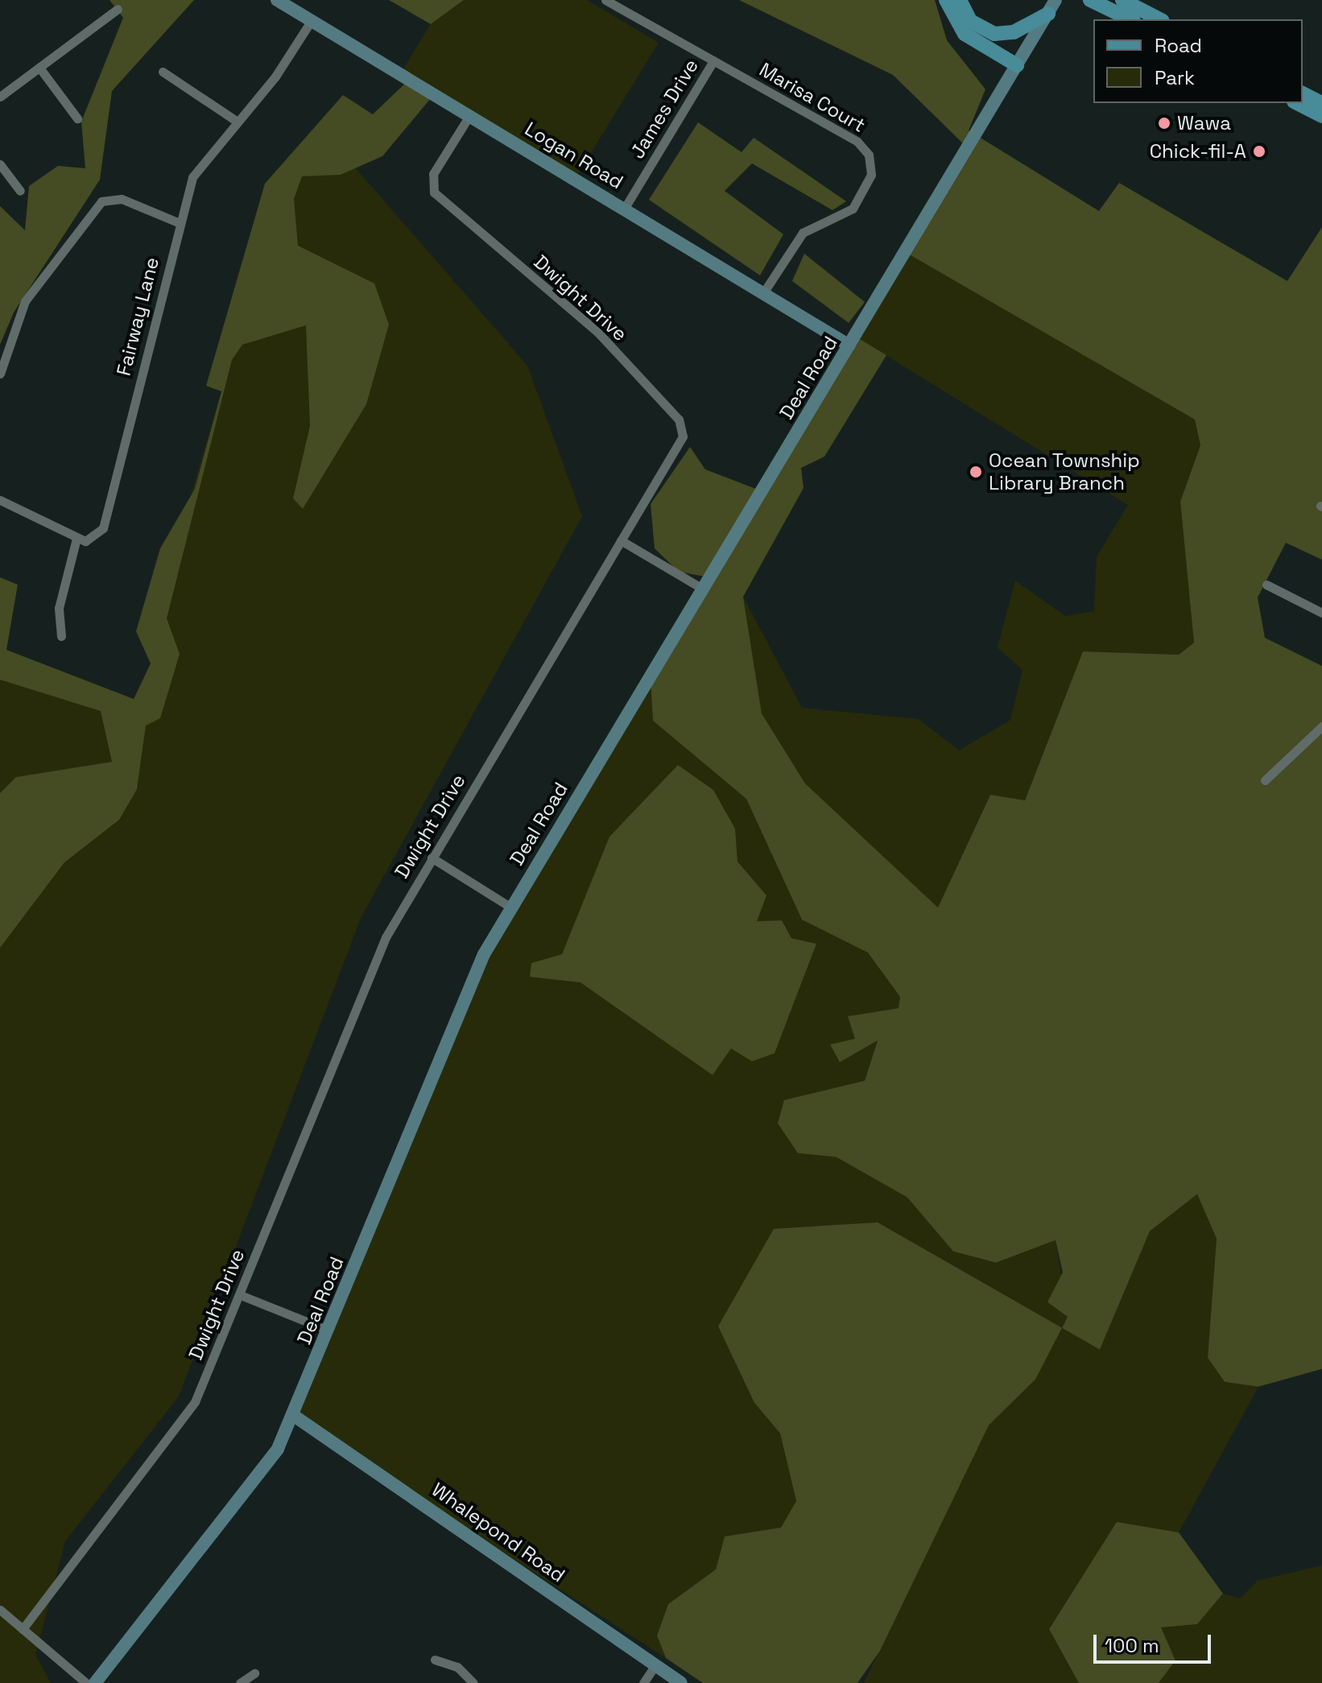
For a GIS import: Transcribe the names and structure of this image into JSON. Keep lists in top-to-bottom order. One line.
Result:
{"streets":{"street":["Marisa Court","James Drive","Logan Road","Dwight Drive","Fairway Lane","Deal Road","Whalepond Road"]},"crossings":[["Marisa Court","James Drive"],["Marisa Court","Logan Road"],["James Drive","Logan Road"],["Logan Road","Dwight Drive"],["Logan Road","Fairway Lane"],["Logan Road","Deal Road"],["Deal Road","Whalepond Road"]],"places":["Wawa","Chick-fil-A","Ocean Township Library Branch"],"legend":["Road","Park"],"scale_bar":"100 m"}
